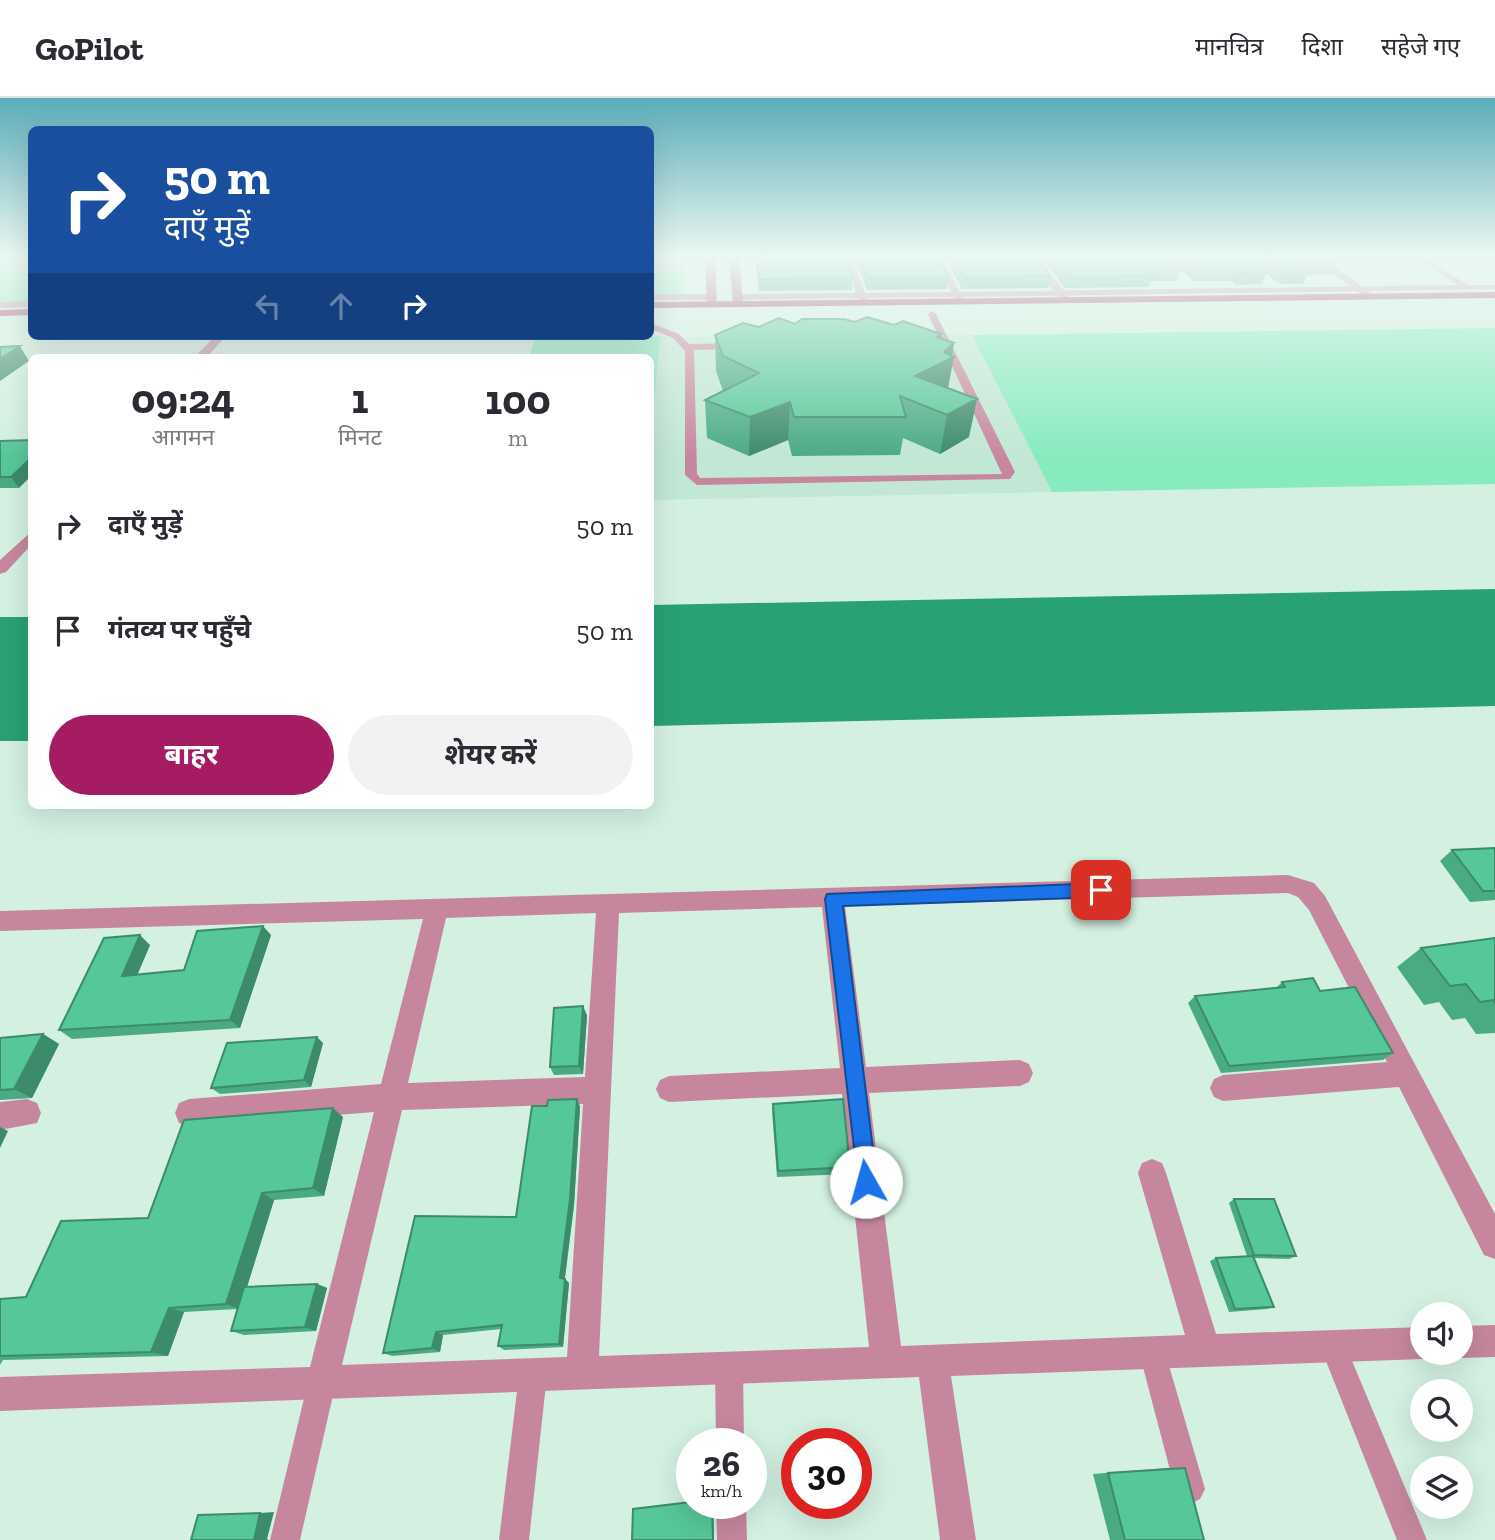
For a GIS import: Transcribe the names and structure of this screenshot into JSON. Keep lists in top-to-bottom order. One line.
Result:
{"page":{"header":"GoPilot","nav":["मानचित्र","दिशा","सहेजे गए"],"turn":["50 m","दाएँ मुड़ें"],"eta":["09:24","आगमन","1","मिनट","100","m"],"list":[{"name":"दाएँ मुड़ें","value":"50 m"},{"name":"गंतव्य पर पहुँचे","value":"50 m"}],"buttons":["बाहर","शेयर करें"],"speed":"26 km/h","limit":"30"}}
